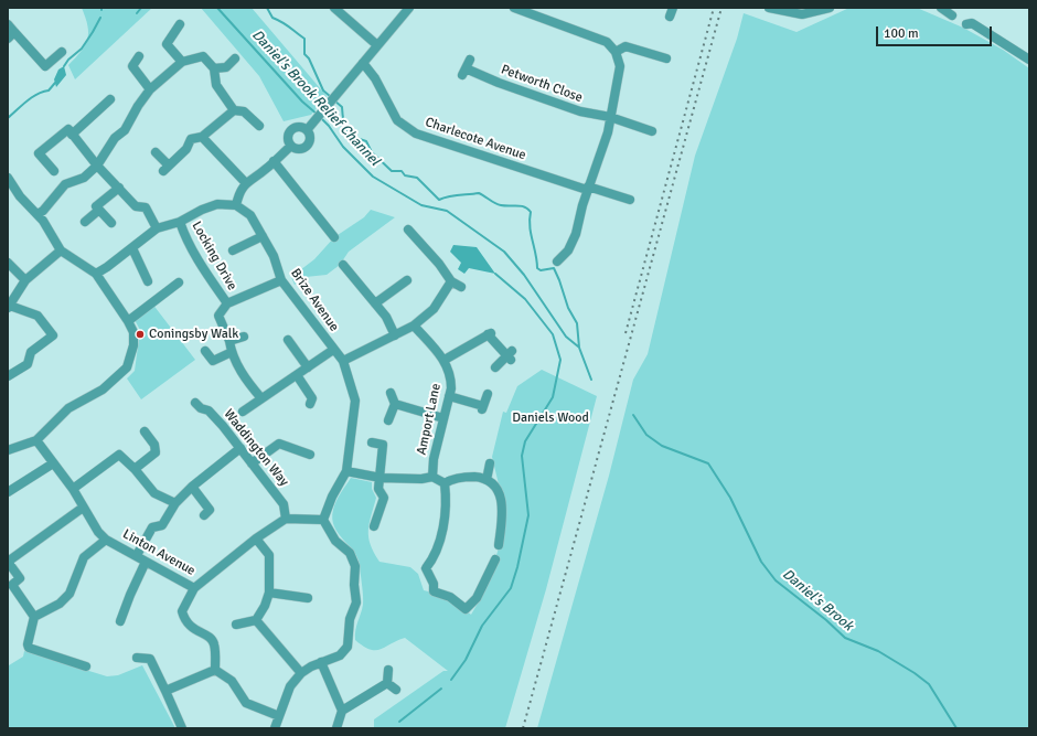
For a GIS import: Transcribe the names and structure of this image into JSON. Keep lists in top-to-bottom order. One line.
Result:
{"streets":{"street":["Petworth Close","Charlecote Avenue","Locking Drive","Brize Avenue","Amport Lane","Waddington Way","Linton Avenue"]},"crossings":[["Waddington Way","Linton Avenue"]],"water":["Daniel's Brook Relief Channel","Daniel's Brook"],"parks":["Daniels Wood"],"places":["Coningsby Walk"],"scale_bar":"100 m"}
